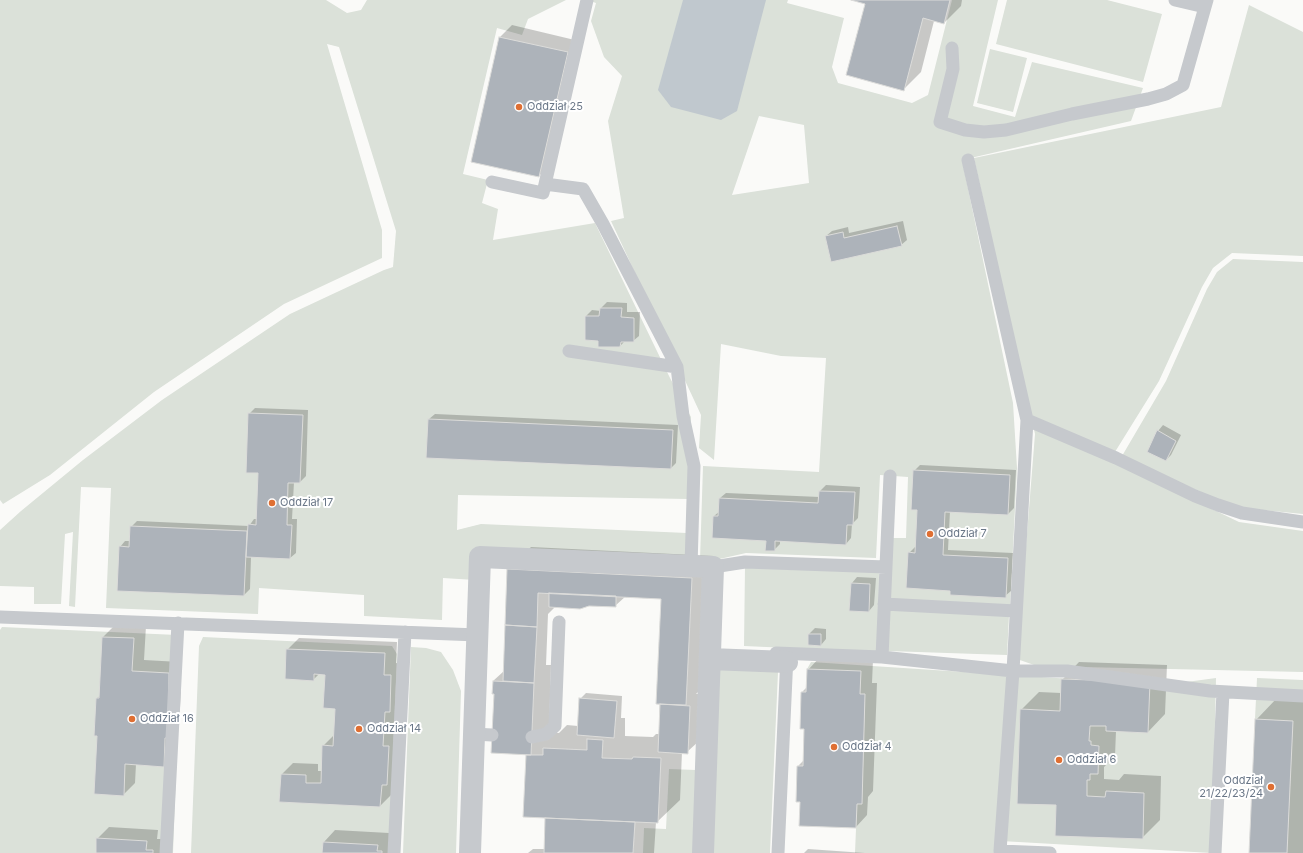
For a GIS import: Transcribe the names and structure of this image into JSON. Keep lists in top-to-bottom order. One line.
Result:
{"places":["Oddział 25","Oddział 17","Oddział 7","Oddział 16","Oddział 14","Oddział 4","Oddział 6","Oddział 21/22/23/24"]}
